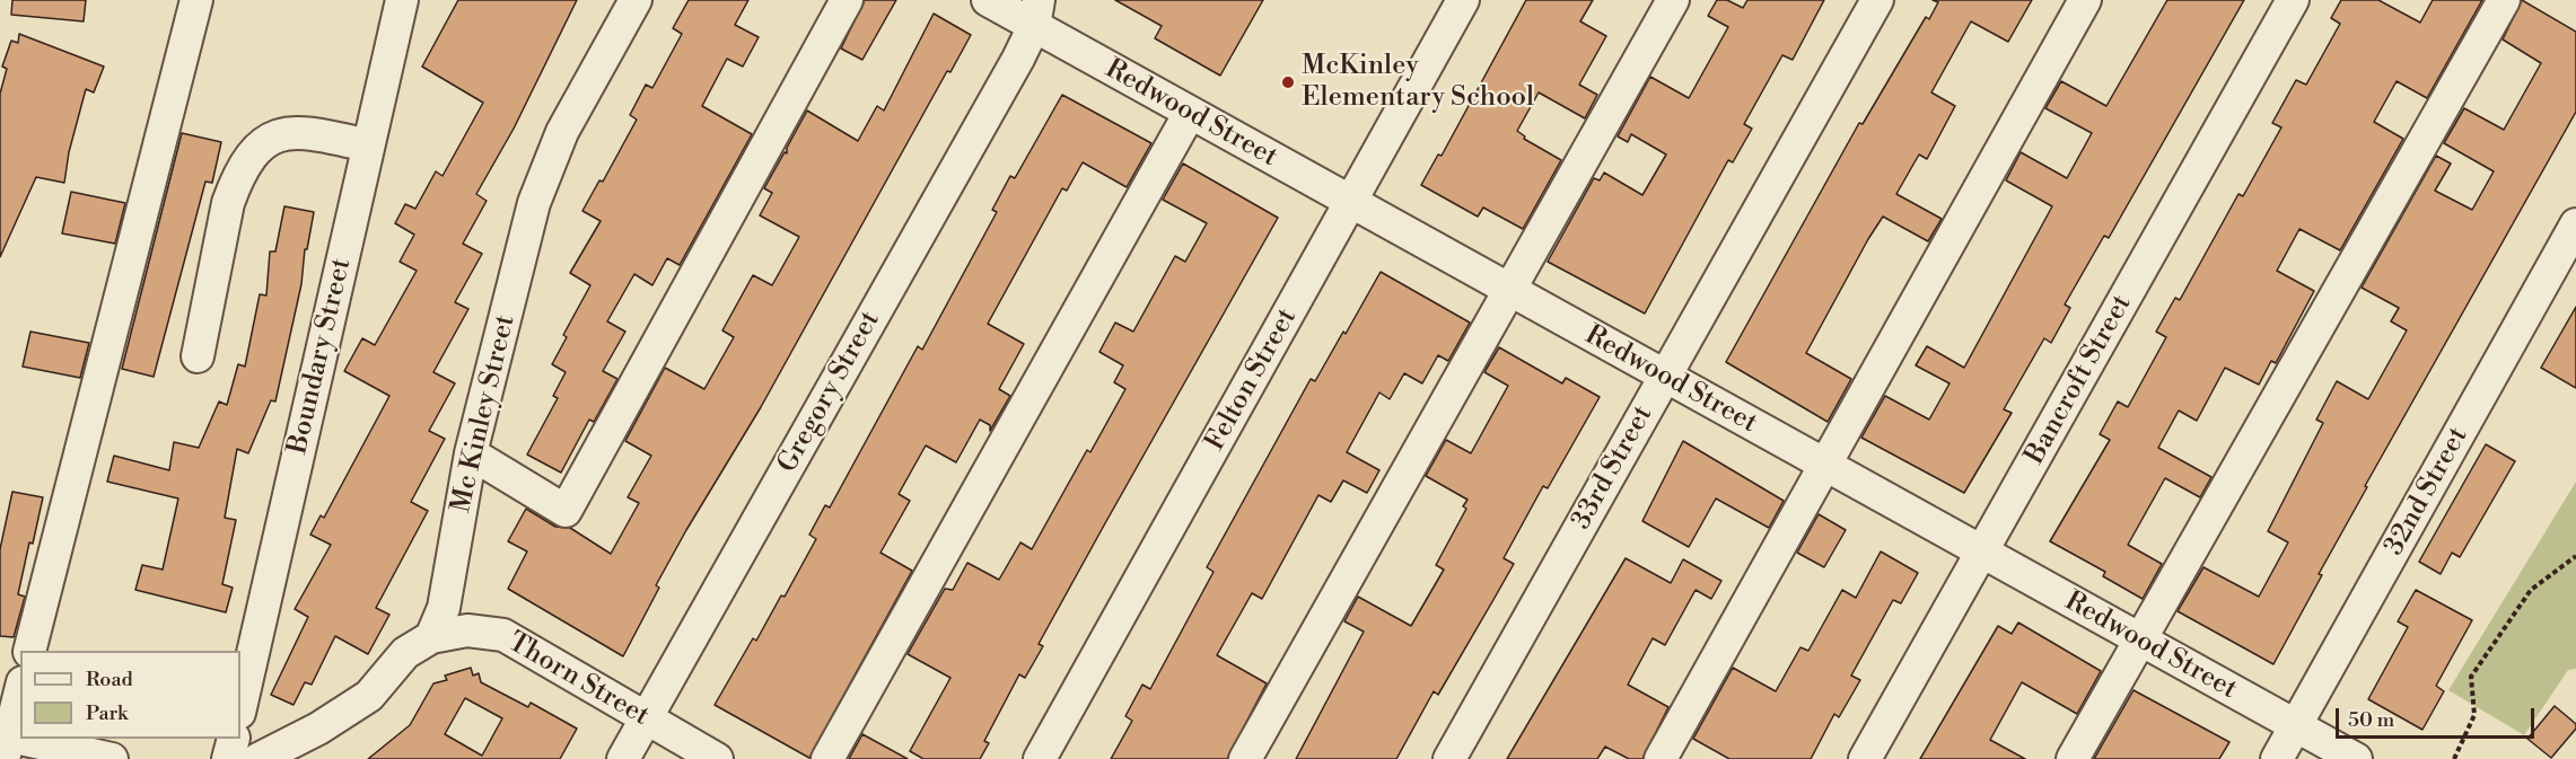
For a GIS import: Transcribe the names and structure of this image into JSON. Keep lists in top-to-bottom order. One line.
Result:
{"streets":{"street":["Redwood Street","Boundary Street","Felton Street","Bancroft Street","Gregory Street","Mc Kinley Street","33rd Street","32nd Street","Thorn Street"]},"crossings":[["Redwood Street","Felton Street"],["Redwood Street","Bancroft Street"],["Redwood Street","Gregory Street"],["Redwood Street","33rd Street"],["Redwood Street","32nd Street"],["Gregory Street","Thorn Street"],["Mc Kinley Street","Thorn Street"]],"places":["McKinley Elementary School"],"legend":["Road","Park"],"scale_bar":"50 m"}
